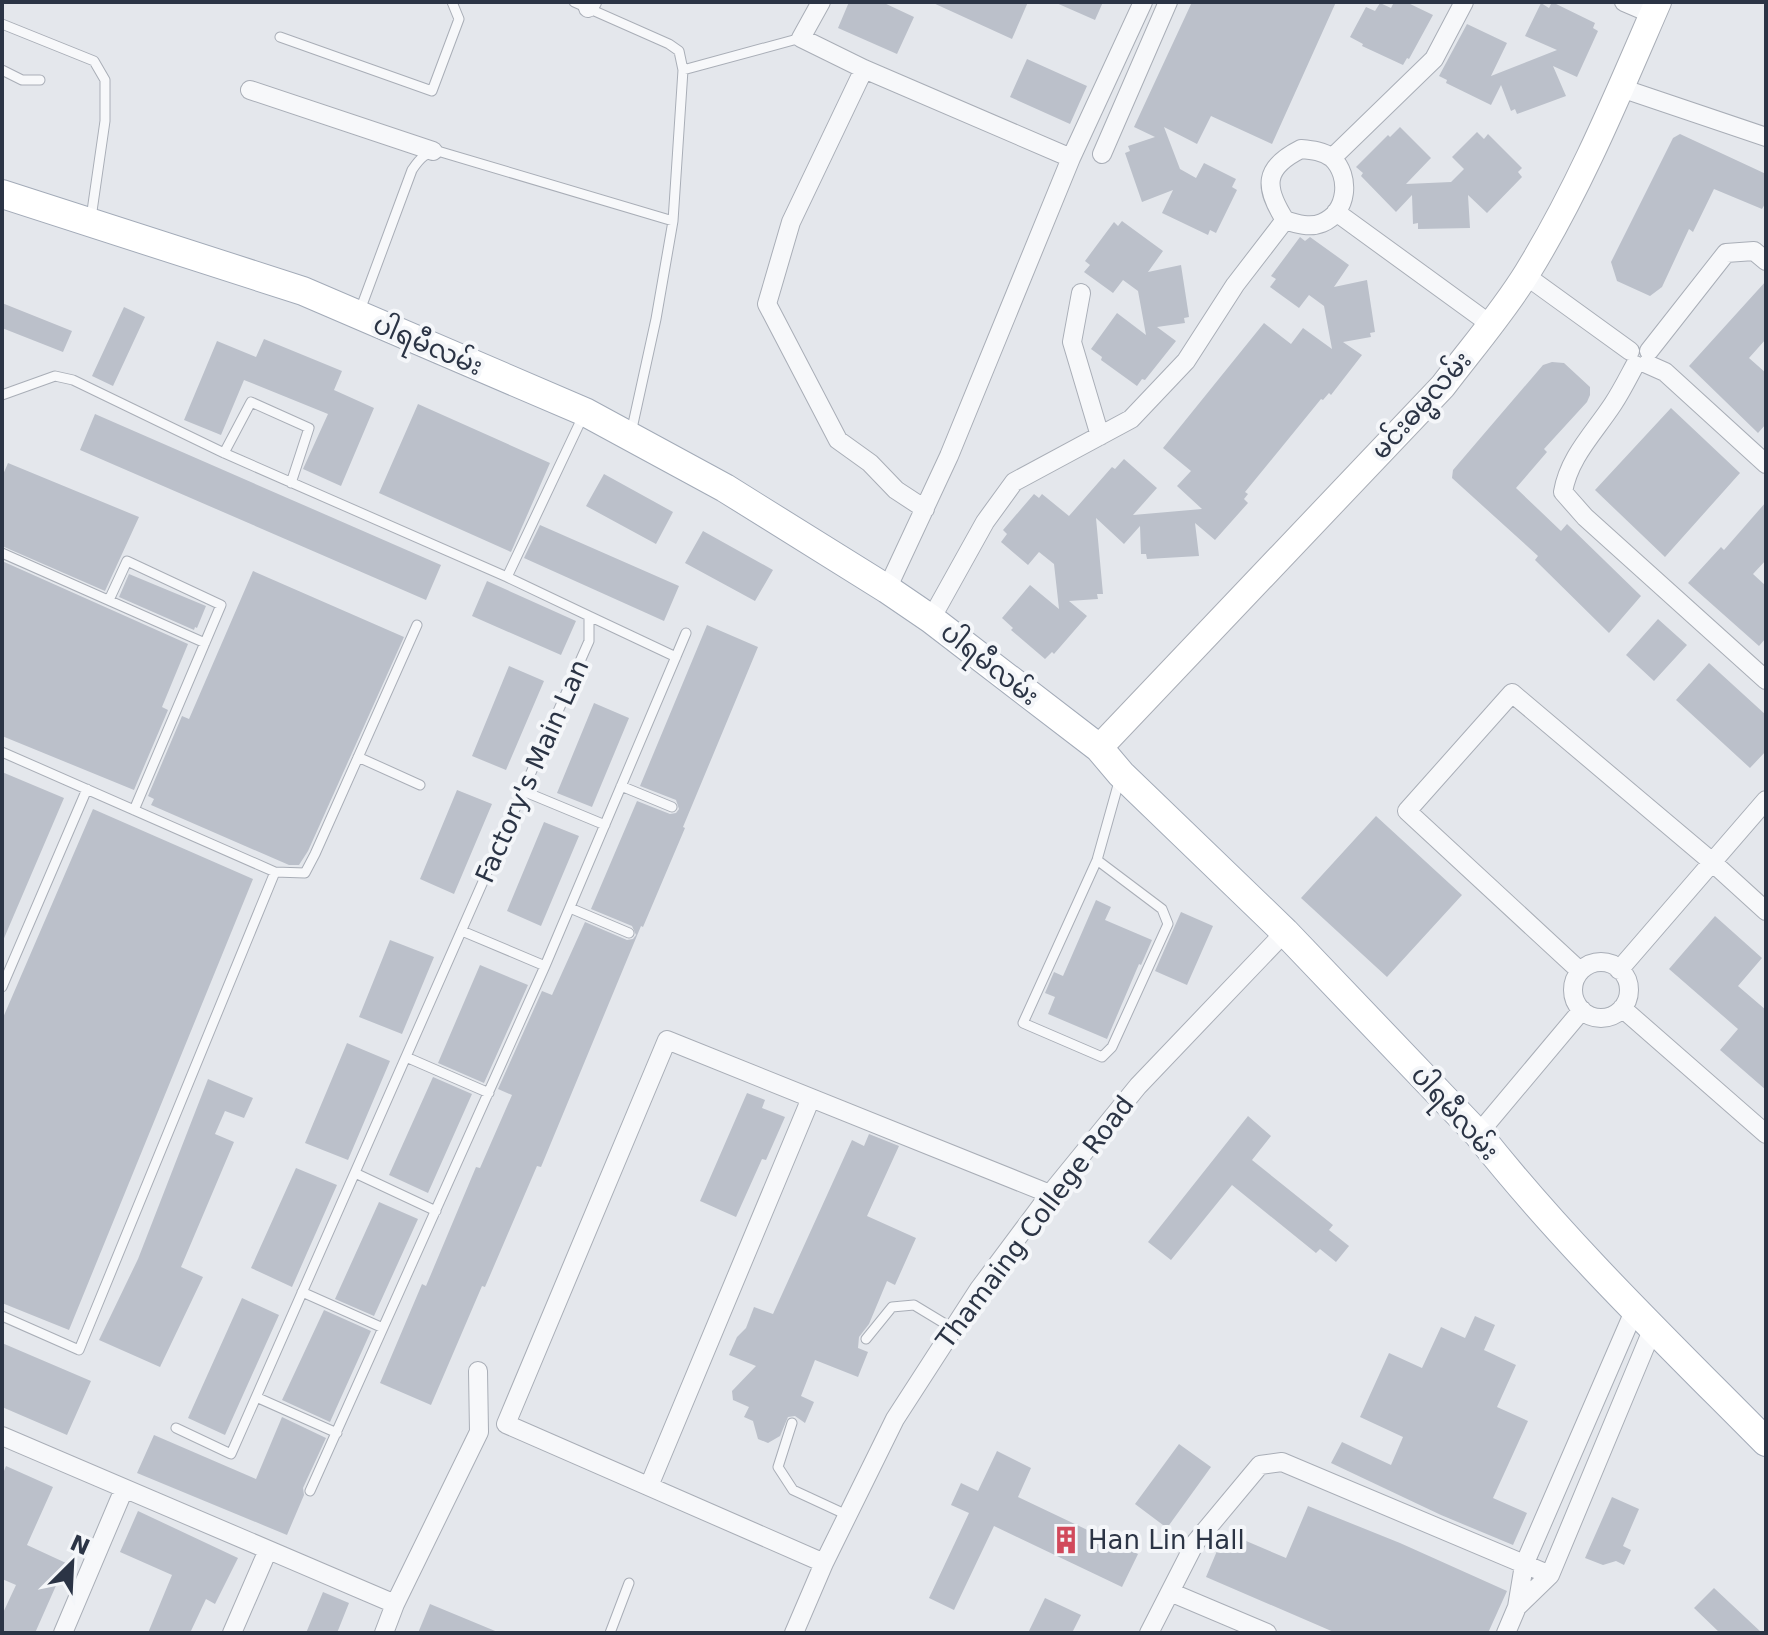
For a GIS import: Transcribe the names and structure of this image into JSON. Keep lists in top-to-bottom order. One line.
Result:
{"streets":{"main road":["ပါရမီလမ်း","မင်းဓမ္မလမ်း"],"street":["Thamaing College Road"],"lane":["Factory's Main Lan"]},"crossings":[["ပါရမီလမ်း","မင်းဓမ္မလမ်း"],["ပါရမီလမ်း","Thamaing College Road"]],"places":{"building":["Han Lin Hall"]},"north":"top right"}
